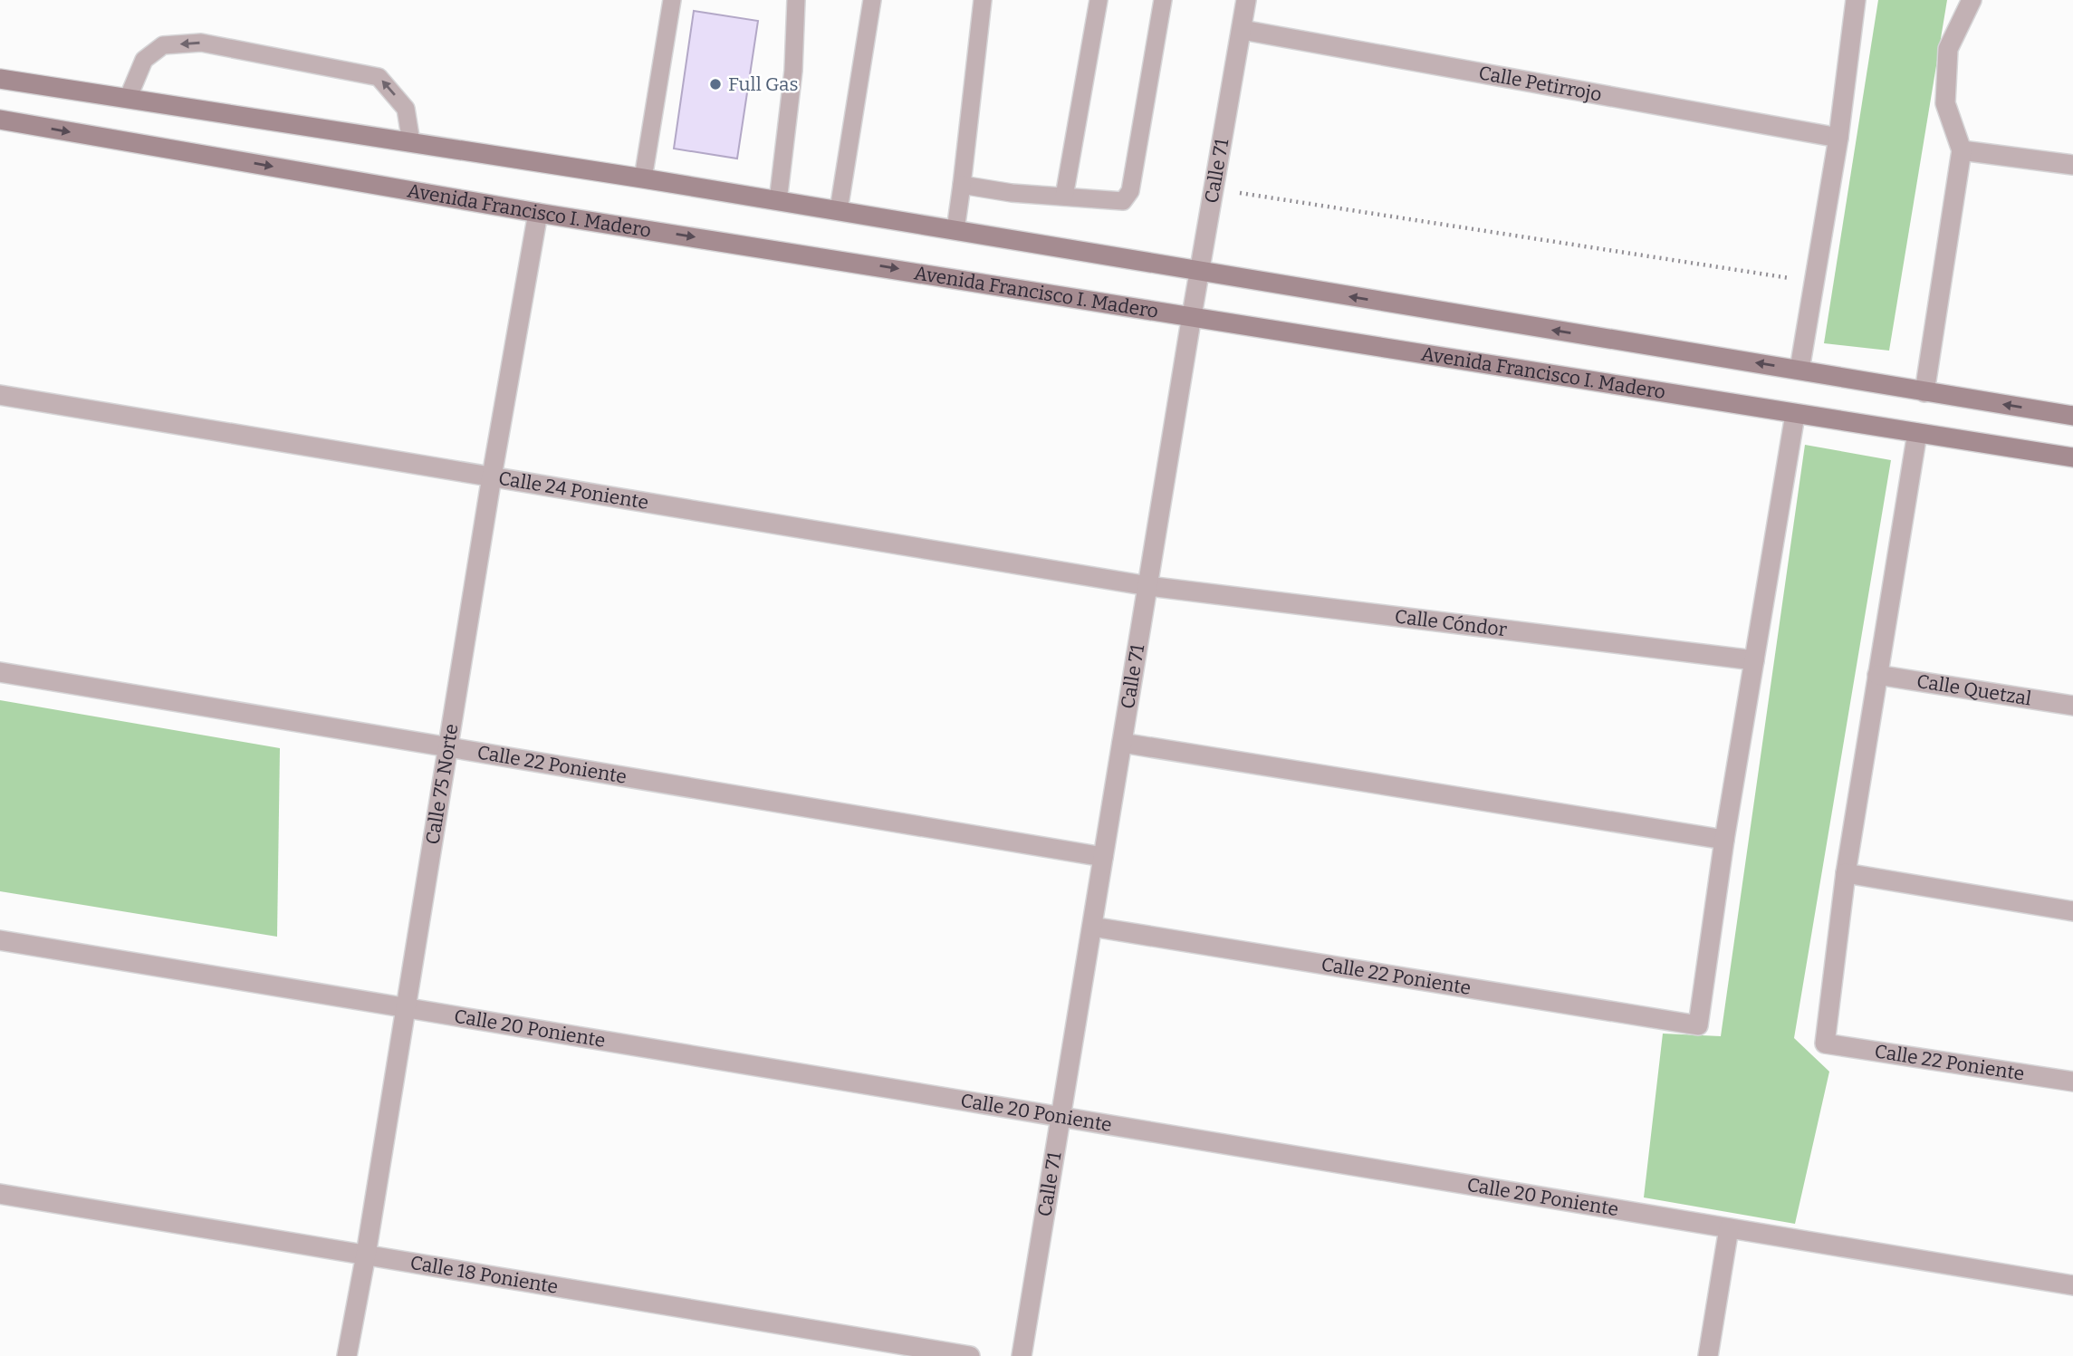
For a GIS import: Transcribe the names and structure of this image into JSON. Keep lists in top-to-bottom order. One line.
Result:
{"streets":{"main road":["Avenida Francisco I. Madero"],"street":["Calle Petirrojo","Calle 71","Calle 24 Poniente","Calle Cóndor","Calle Quetzal","Calle 22 Poniente","Calle 75 Norte","Calle 20 Poniente","Calle 18 Poniente"]},"crossings":[["Calle Petirrojo","Calle 71"],["Calle 71","Avenida Francisco I. Madero"],["Calle 71","Calle 24 Poniente"],["Calle 71","Calle Cóndor"],["Calle 71","Calle 22 Poniente"],["Calle 71","Calle 20 Poniente"],["Avenida Francisco I. Madero","Calle 75 Norte"],["Calle 24 Poniente","Calle Cóndor"],["Calle 24 Poniente","Calle 75 Norte"],["Calle 22 Poniente","Calle 75 Norte"],["Calle 75 Norte","Calle 20 Poniente"],["Calle 75 Norte","Calle 18 Poniente"]],"places":["Full Gas"]}
